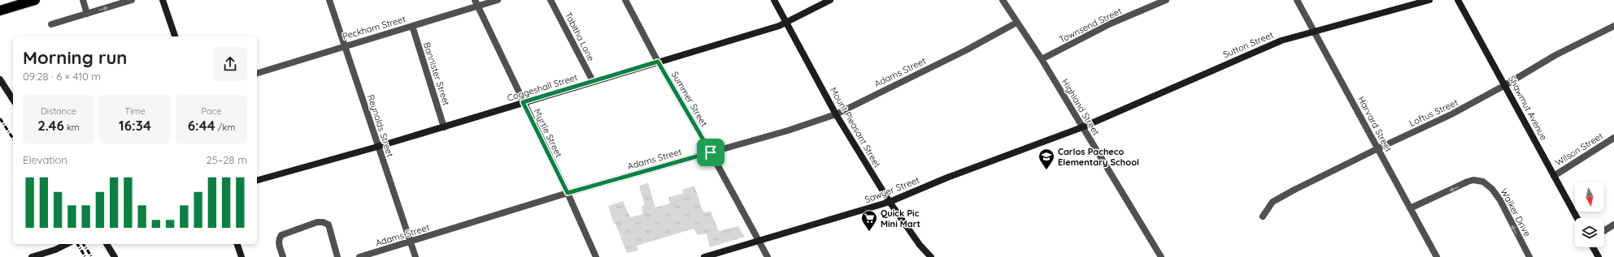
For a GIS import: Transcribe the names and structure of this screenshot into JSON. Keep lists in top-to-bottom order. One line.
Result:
{"streets":{"street":["Townsend Street","Peckham Street","Tabitha Lane","Sutton Street","Adams Street","Bannister Street","Coggeshall Street","Summer Street","Highland Street","Shawmut Avenue","Loftus Street","Harvard Street","Reynolds Street","Mount Pleasant Street","Myrtle Street","Wilson Street","Sawyer Street","Walker Drive"]},"crossings":[["Townsend Street","Highland Street"],["Peckham Street","Bannister Street"],["Peckham Street","Reynolds Street"],["Peckham Street","Myrtle Street"],["Tabitha Lane","Coggeshall Street"],["Sutton Street","Highland Street"],["Sutton Street","Harvard Street"],["Sutton Street","Sawyer Street"],["Adams Street","Summer Street"],["Adams Street","Highland Street"],["Adams Street","Reynolds Street"],["Adams Street","Mount Pleasant Street"],["Adams Street","Myrtle Street"],["Bannister Street","Coggeshall Street"],["Coggeshall Street","Summer Street"],["Coggeshall Street","Reynolds Street"],["Coggeshall Street","Mount Pleasant Street"],["Coggeshall Street","Myrtle Street"],["Summer Street","Sawyer Street"],["Highland Street","Sawyer Street"],["Shawmut Avenue","Loftus Street"],["Shawmut Avenue","Wilson Street"],["Loftus Street","Harvard Street"],["Harvard Street","Walker Drive"],["Mount Pleasant Street","Sawyer Street"]],"places":{"school or university":["Carlos Pacheco Elementary School"],"supermarket":["Quick Pic Mini Mart"]},"north":"bottom","page":{"heading":["Morning run","09:28 · 6 × 410 m"],"stats":[["Distance","2.46 km"],["Time","16:34"],["Pace","6:44 /km"]],"chart":["Elevation","25–28 m"]}}
